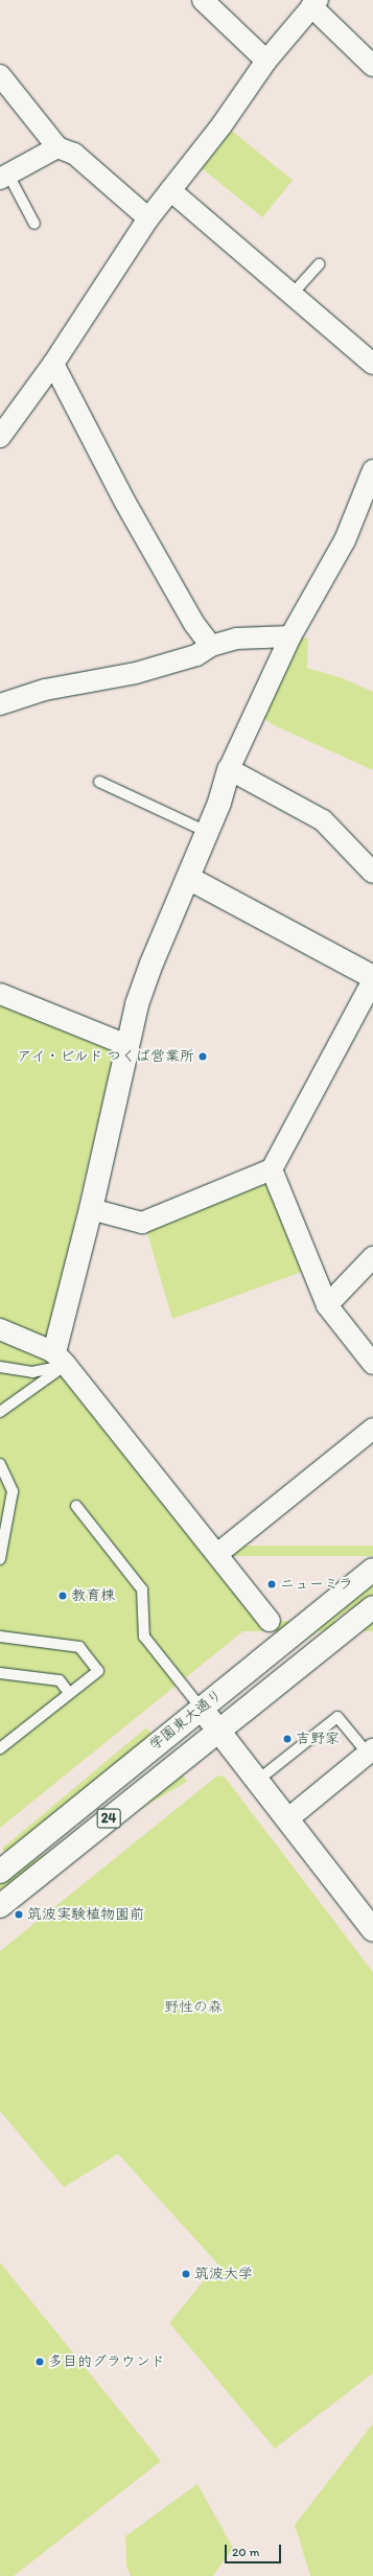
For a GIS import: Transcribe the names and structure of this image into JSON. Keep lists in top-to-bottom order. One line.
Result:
{"streets":{"street":["学園東大通り","24"]},"parks":["野性の森"],"places":["アイ・ビルド つくば営業所","ニューミラ","教育棟","吉野家","筑波実験植物園前","筑波大学","多目的グラウンド"],"scale_bar":"20 m"}
